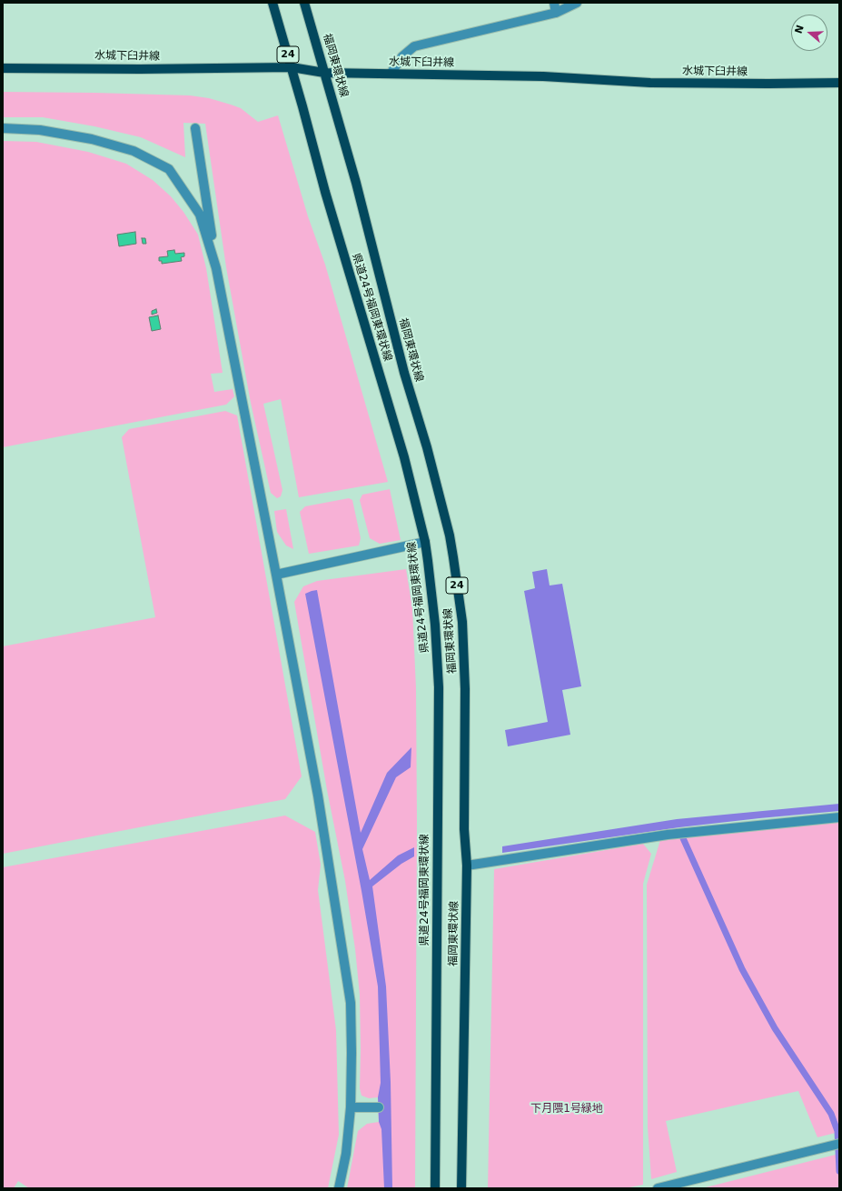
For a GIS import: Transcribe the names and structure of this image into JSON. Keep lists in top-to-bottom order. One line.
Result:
{"streets":{"main road":["24","水城下臼井線","福岡東環状線","県道24号福岡東環状線"]},"crossings":[["水城下臼井線","福岡東環状線"],["水城下臼井線","県道24号福岡東環状線"]],"parks":["下月隈1号緑地"],"north":"left"}
